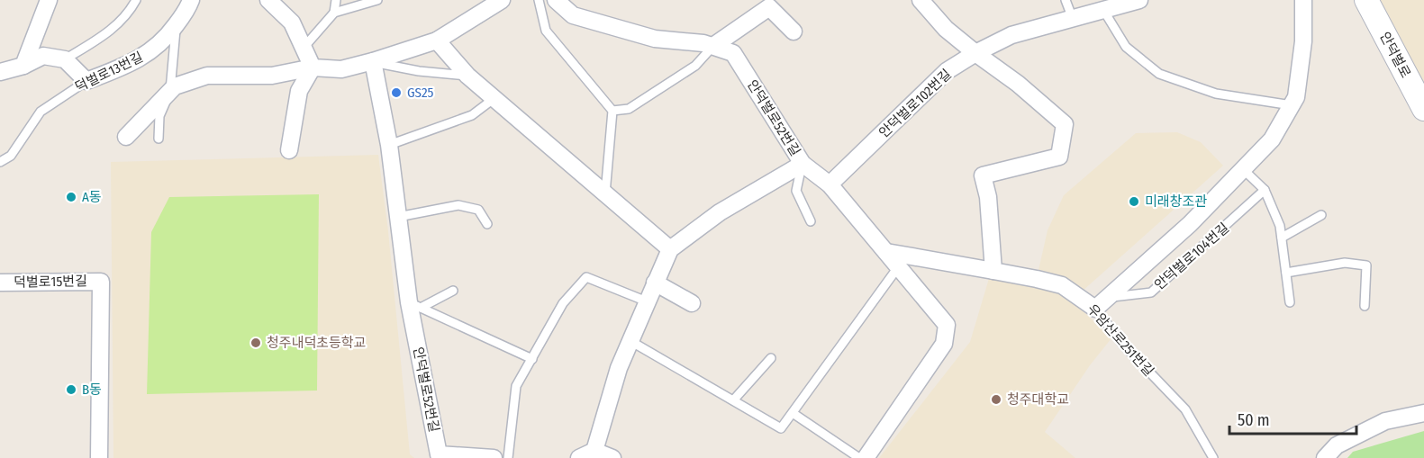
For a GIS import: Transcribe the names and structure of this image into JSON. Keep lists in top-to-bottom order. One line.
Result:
{"streets":{"street":["안덕벌로","덕벌로13번길","안덕벌로102번길","안덕벌로52번길","안덕벌로104번길","덕벌로15번길","우암산로251번길"]},"crossings":[["안덕벌로102번길","안덕벌로52번길"],["안덕벌로52번길","우암산로251번길"],["안덕벌로104번길","우암산로251번길"]],"places":["GS25","A동","미래창조관","청주내덕초등학교","B동","청주대학교"],"scale_bar":"50 m"}
